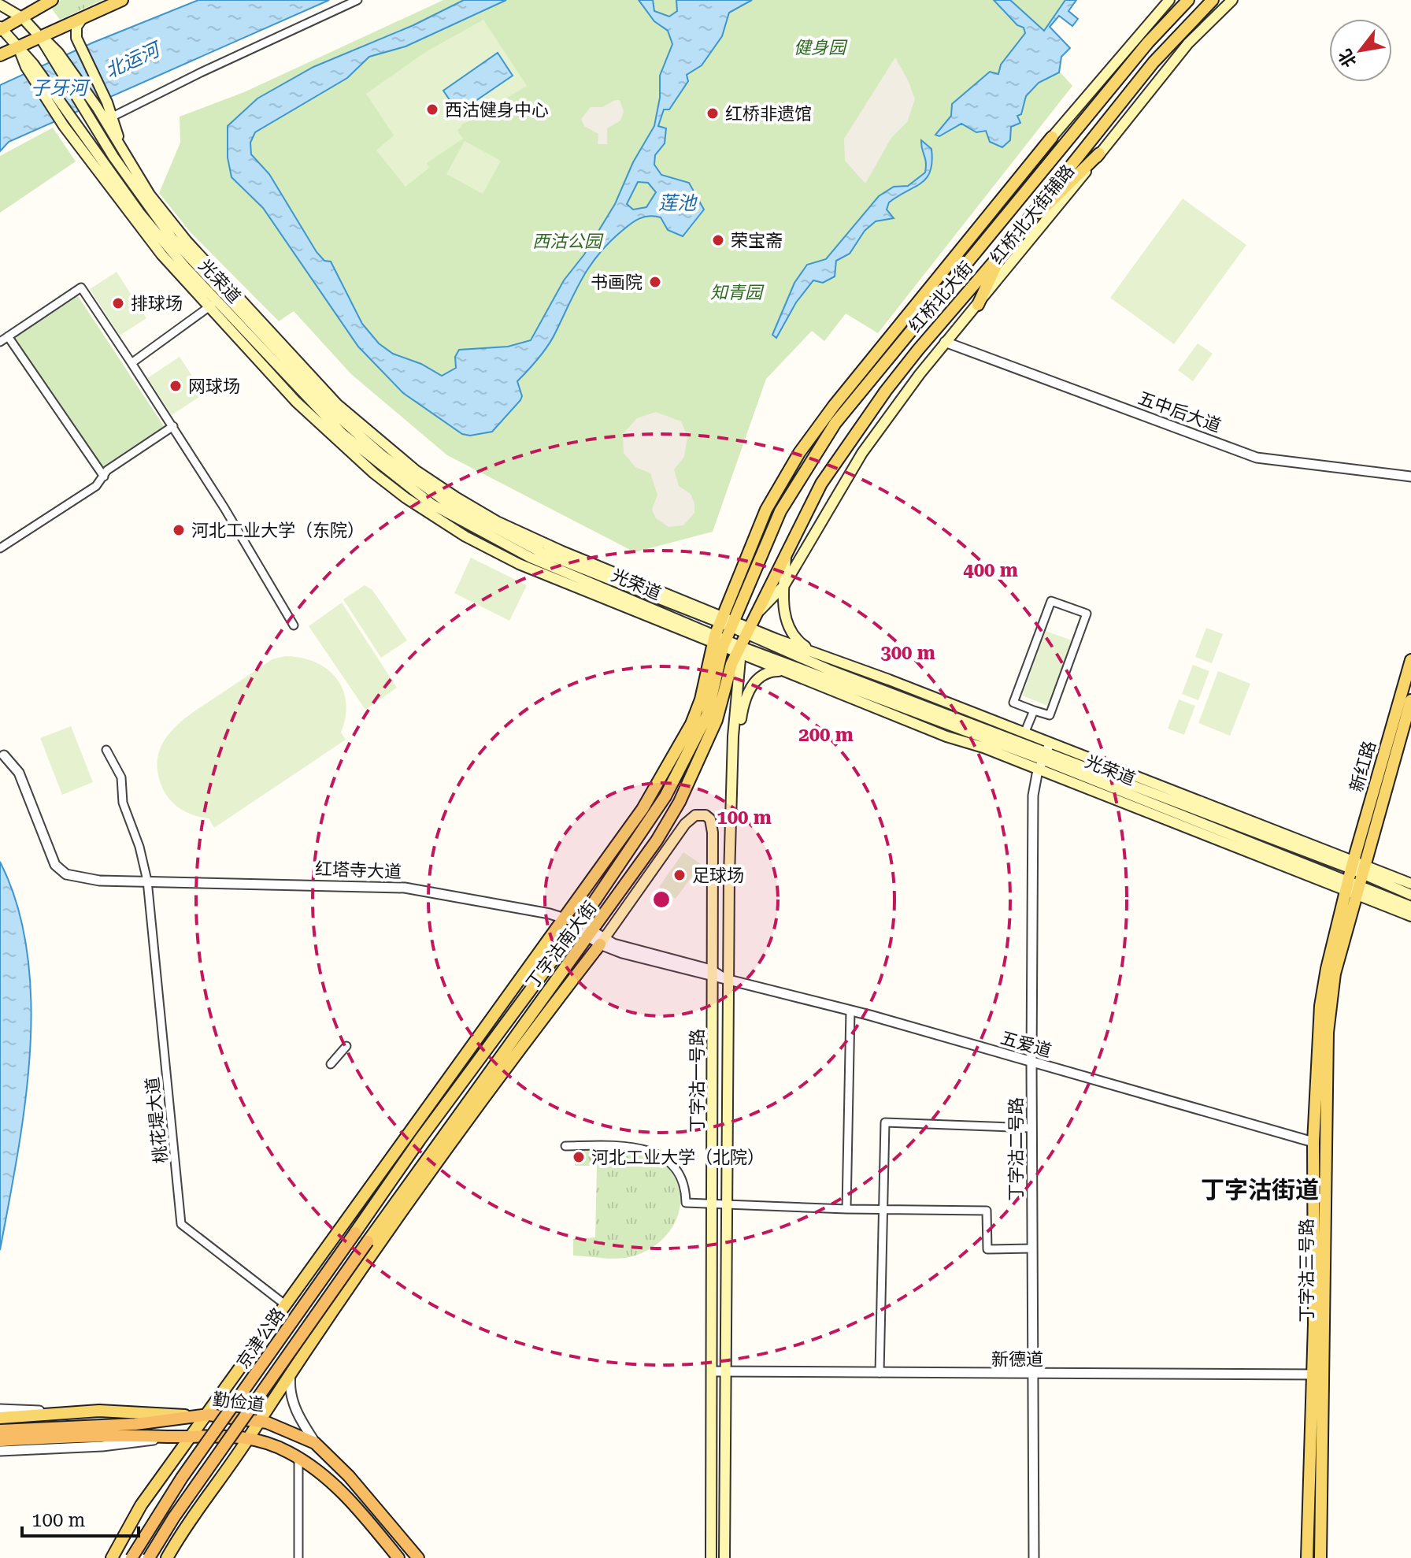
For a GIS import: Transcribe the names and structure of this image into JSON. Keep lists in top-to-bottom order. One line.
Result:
{"streets":{"highway":["京津公路","勤俭道"],"main road":["红桥北大街辅路","光荣道","红桥北大街","新红路","丁字沽南大街","丁字沽一号路","丁字沽三号路"],"street":["五中后大道","红塔寺大道","五爱道","桃花堤大道","丁字沽二号路","新德道"]},"crossings":[["红桥北大街辅路","红桥北大街"],["红桥北大街辅路","五中后大道"],["光荣道","红桥北大街"],["光荣道","丁字沽南大街"],["光荣道","丁字沽一号路"],["光荣道","丁字沽二号路"],["光荣道","丁字沽三号路"],["红桥北大街","丁字沽南大街"],["红桥北大街","丁字沽一号路"],["新红路","丁字沽三号路"],["红塔寺大道","丁字沽南大街"],["红塔寺大道","五爱道"],["红塔寺大道","桃花堤大道"],["丁字沽南大街","五爱道"],["丁字沽南大街","丁字沽一号路"],["丁字沽南大街","京津公路"],["五爱道","丁字沽一号路"],["五爱道","丁字沽二号路"],["五爱道","丁字沽三号路"],["丁字沽一号路","新德道"],["丁字沽二号路","新德道"],["丁字沽三号路","新德道"]],"districts":["丁字沽街道"],"water":["北运河","子牙河","莲池"],"parks":["健身园","西沽公园","知青园"],"places":["西沽健身中心","红桥非遗馆","荣宝斋","书画院","排球场","网球场","河北工业大学（东院）","足球场","河北工业大学（北院）"],"scale_bar":"100 m","north":"bottom left","rings":["400 m","300 m","200 m","100 m"]}
